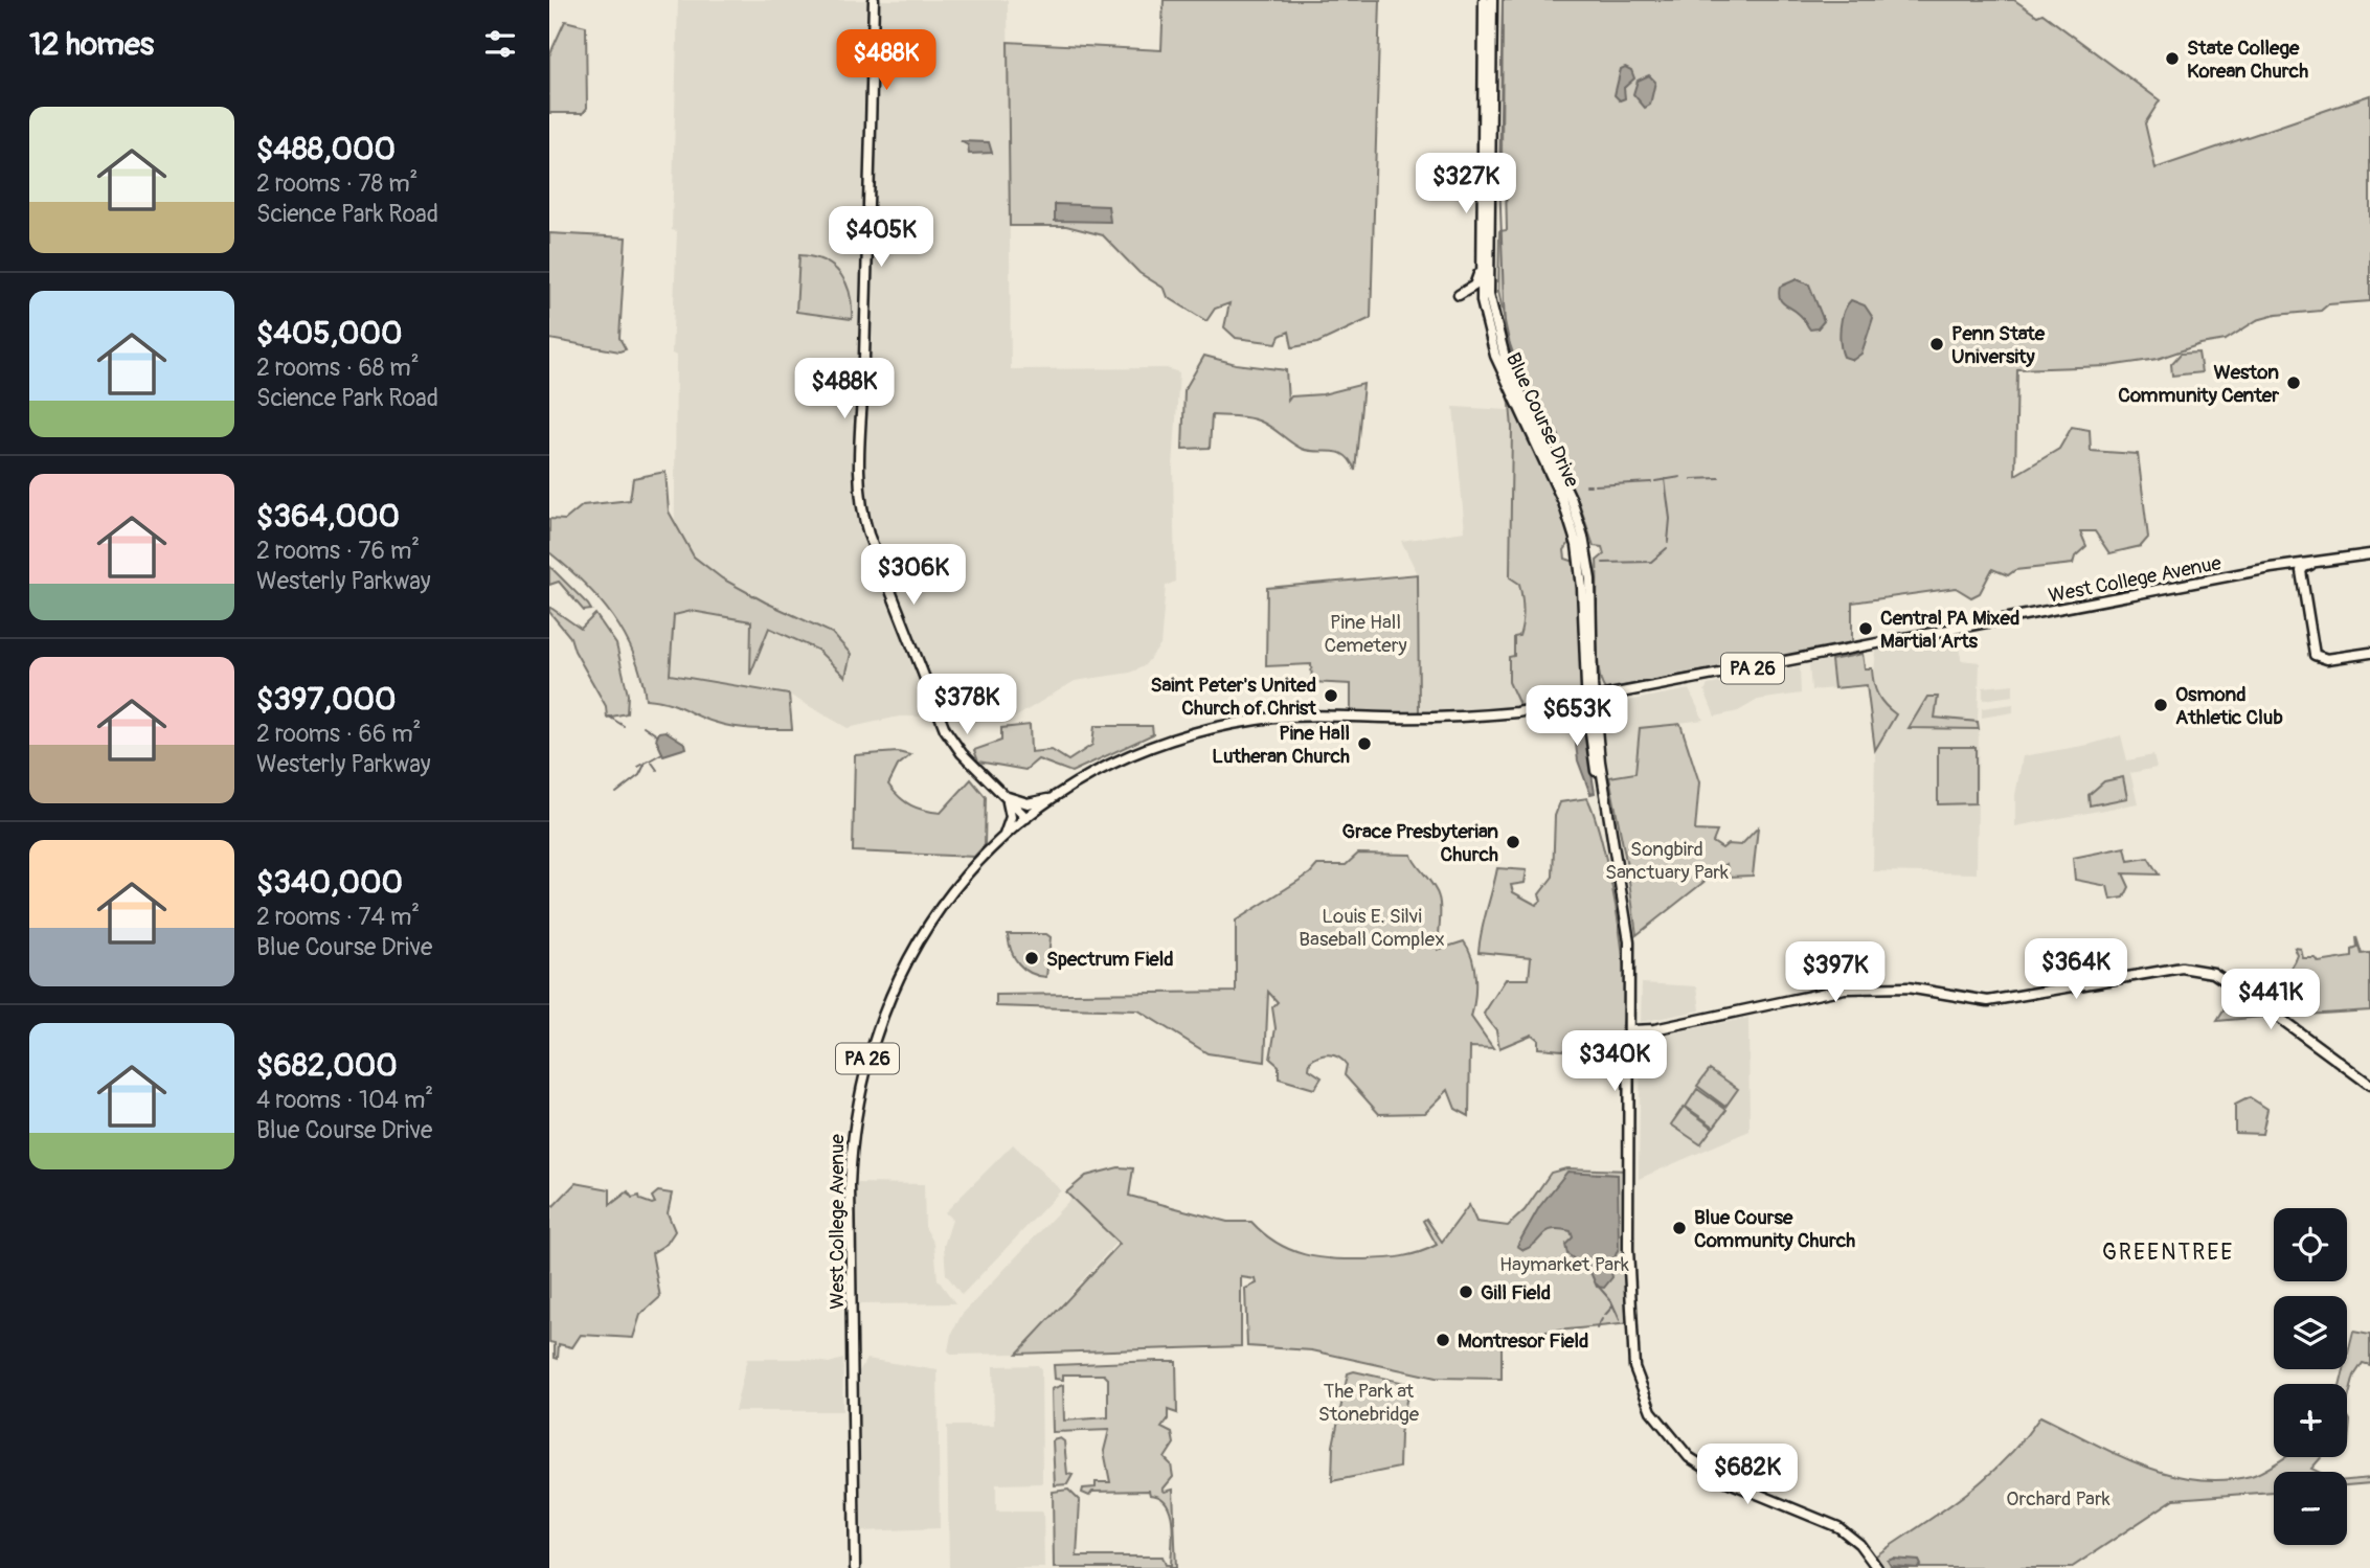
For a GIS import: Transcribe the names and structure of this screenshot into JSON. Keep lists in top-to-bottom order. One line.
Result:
{"streets":{"main road":["Blue Course Drive","West College Avenue","PA 26"]},"crossings":[["Blue Course Drive","West College Avenue"],["West College Avenue","PA 26"]],"districts":["GREENTREE"],"parks":["Pine Hall Cemetery","Songbird Sanctuary Park","Louis E. Silvi Baseball Complex","Haymarket Park","The Park at Stonebridge","Orchard Park"],"places":["State College Korean Church","Penn State University","Weston Community Center","Central PA Mixed Martial Arts","Saint Peter's United Church of Christ","Osmond Athletic Club","Pine Hall Lutheran Church","Grace Presbyterian Church","Spectrum Field","Blue Course Community Church","Gill Field","Montresor Field"],"page":{"heading":"12 homes","price":["$488K","$327K","$405K","$488K","$306K","$378K","$653K","$364K","$397K","$441K","$340K","$682K"],"list":[{"name":"$488,000","note":"2 rooms · 78 m² · Science Park Road"},{"name":"$405,000","note":"2 rooms · 68 m² · Science Park Road"},{"name":"$364,000","note":"2 rooms · 76 m² · Westerly Parkway"},{"name":"$397,000","note":"2 rooms · 66 m² · Westerly Parkway"},{"name":"$340,000","note":"2 rooms · 74 m² · Blue Course Drive"},{"name":"$682,000","note":"4 rooms · 104 m² · Blue Course Drive"}],"map_buttons":["+","−"]}}
